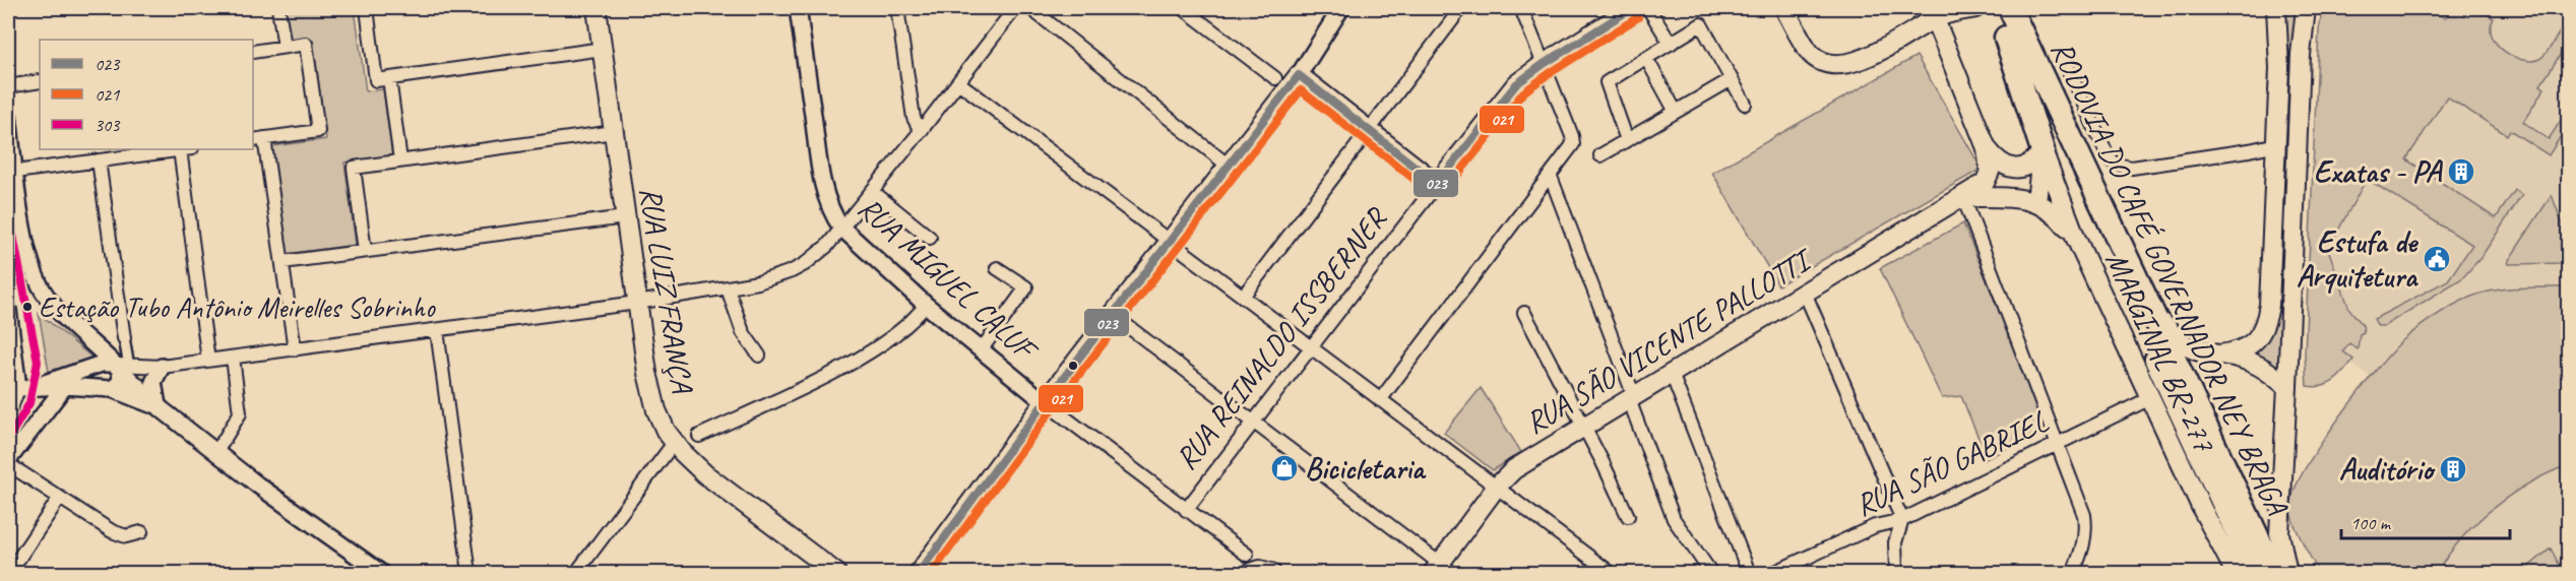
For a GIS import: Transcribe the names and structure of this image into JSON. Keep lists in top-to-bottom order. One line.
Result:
{"streets":{"highway":["RODOVIA DO CAFÉ GOVERNADOR NEY BRAGA"],"main road":["RUA LUIZ FRANÇA","RUA REINALDO ISSBERNER","RUA SÃO VICENTE PALLOTTI","MARGINAL BR-277"],"street":["RUA MIGUEL CALUF","RUA SÃO GABRIEL"]},"crossings":[["RUA MIGUEL CALUF","RUA REINALDO ISSBERNER"],["MARGINAL BR-277","RUA SÃO GABRIEL"]],"places":{"building":["Exatas - PA","Auditório"],"public building":["Estufa de Arquitetura"],"other":["Estação Tubo Antônio Meirelles Sobrinho"],"shop":["Bicicletaria"]},"lines":["transit line 023","transit line 021","transit line 303"],"legend":["023","021","303"],"scale_bar":"100 m"}
